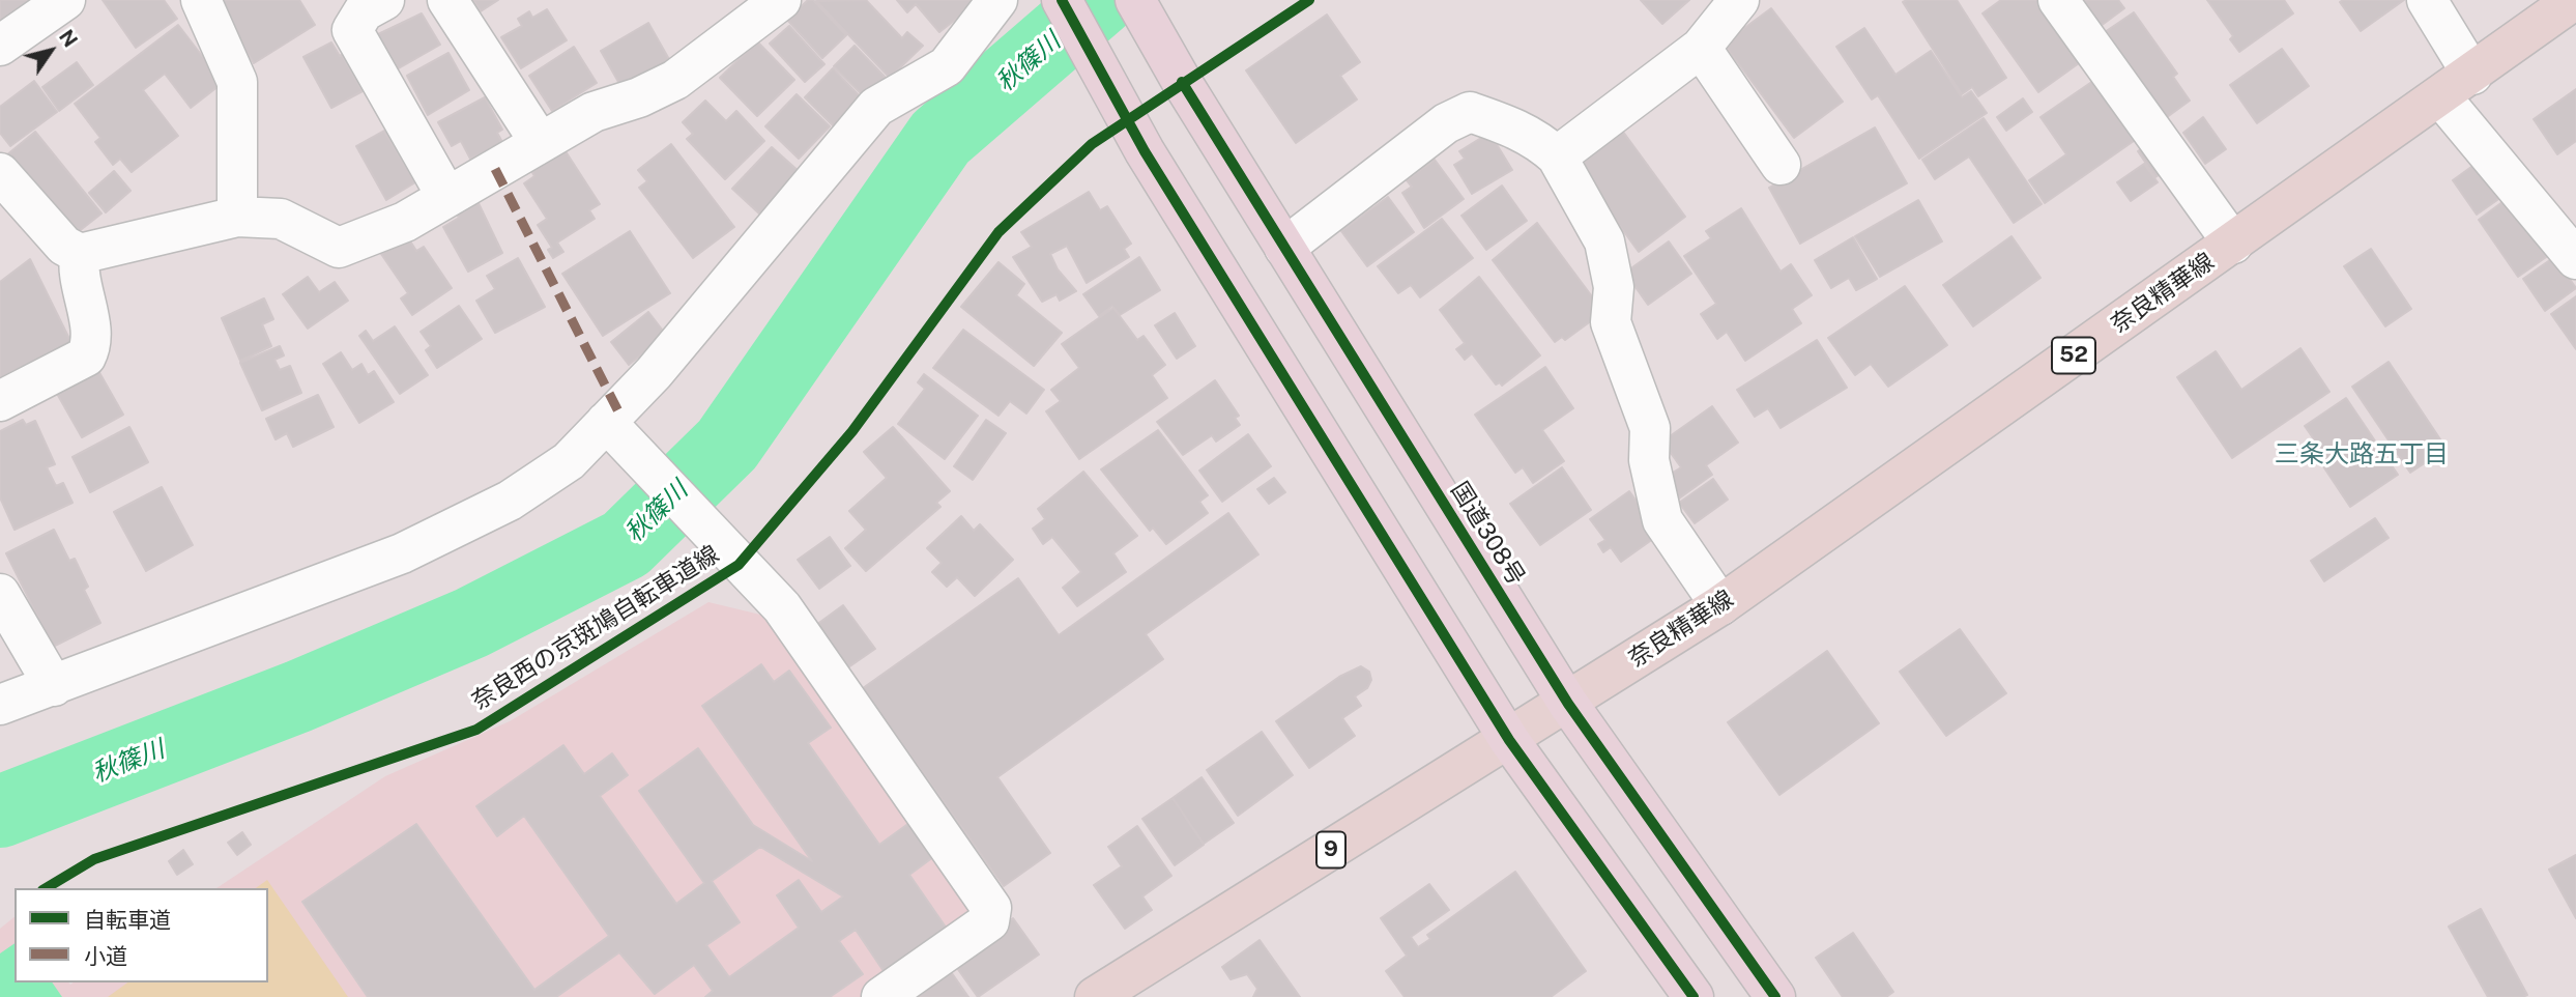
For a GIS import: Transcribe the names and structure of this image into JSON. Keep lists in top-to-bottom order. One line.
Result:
{"streets":{"highway":["国道308号"],"main road":["奈良精華線","52","9"],"cycle path":["奈良西の京斑鳩自転車道線"]},"crossings":[["奈良精華線","国道308号"],["奈良精華線","9"],["国道308号","9"]],"districts":["三条大路五丁目"],"water":["秋篠川"],"legend":["自転車道","小道"],"north":"top right"}
